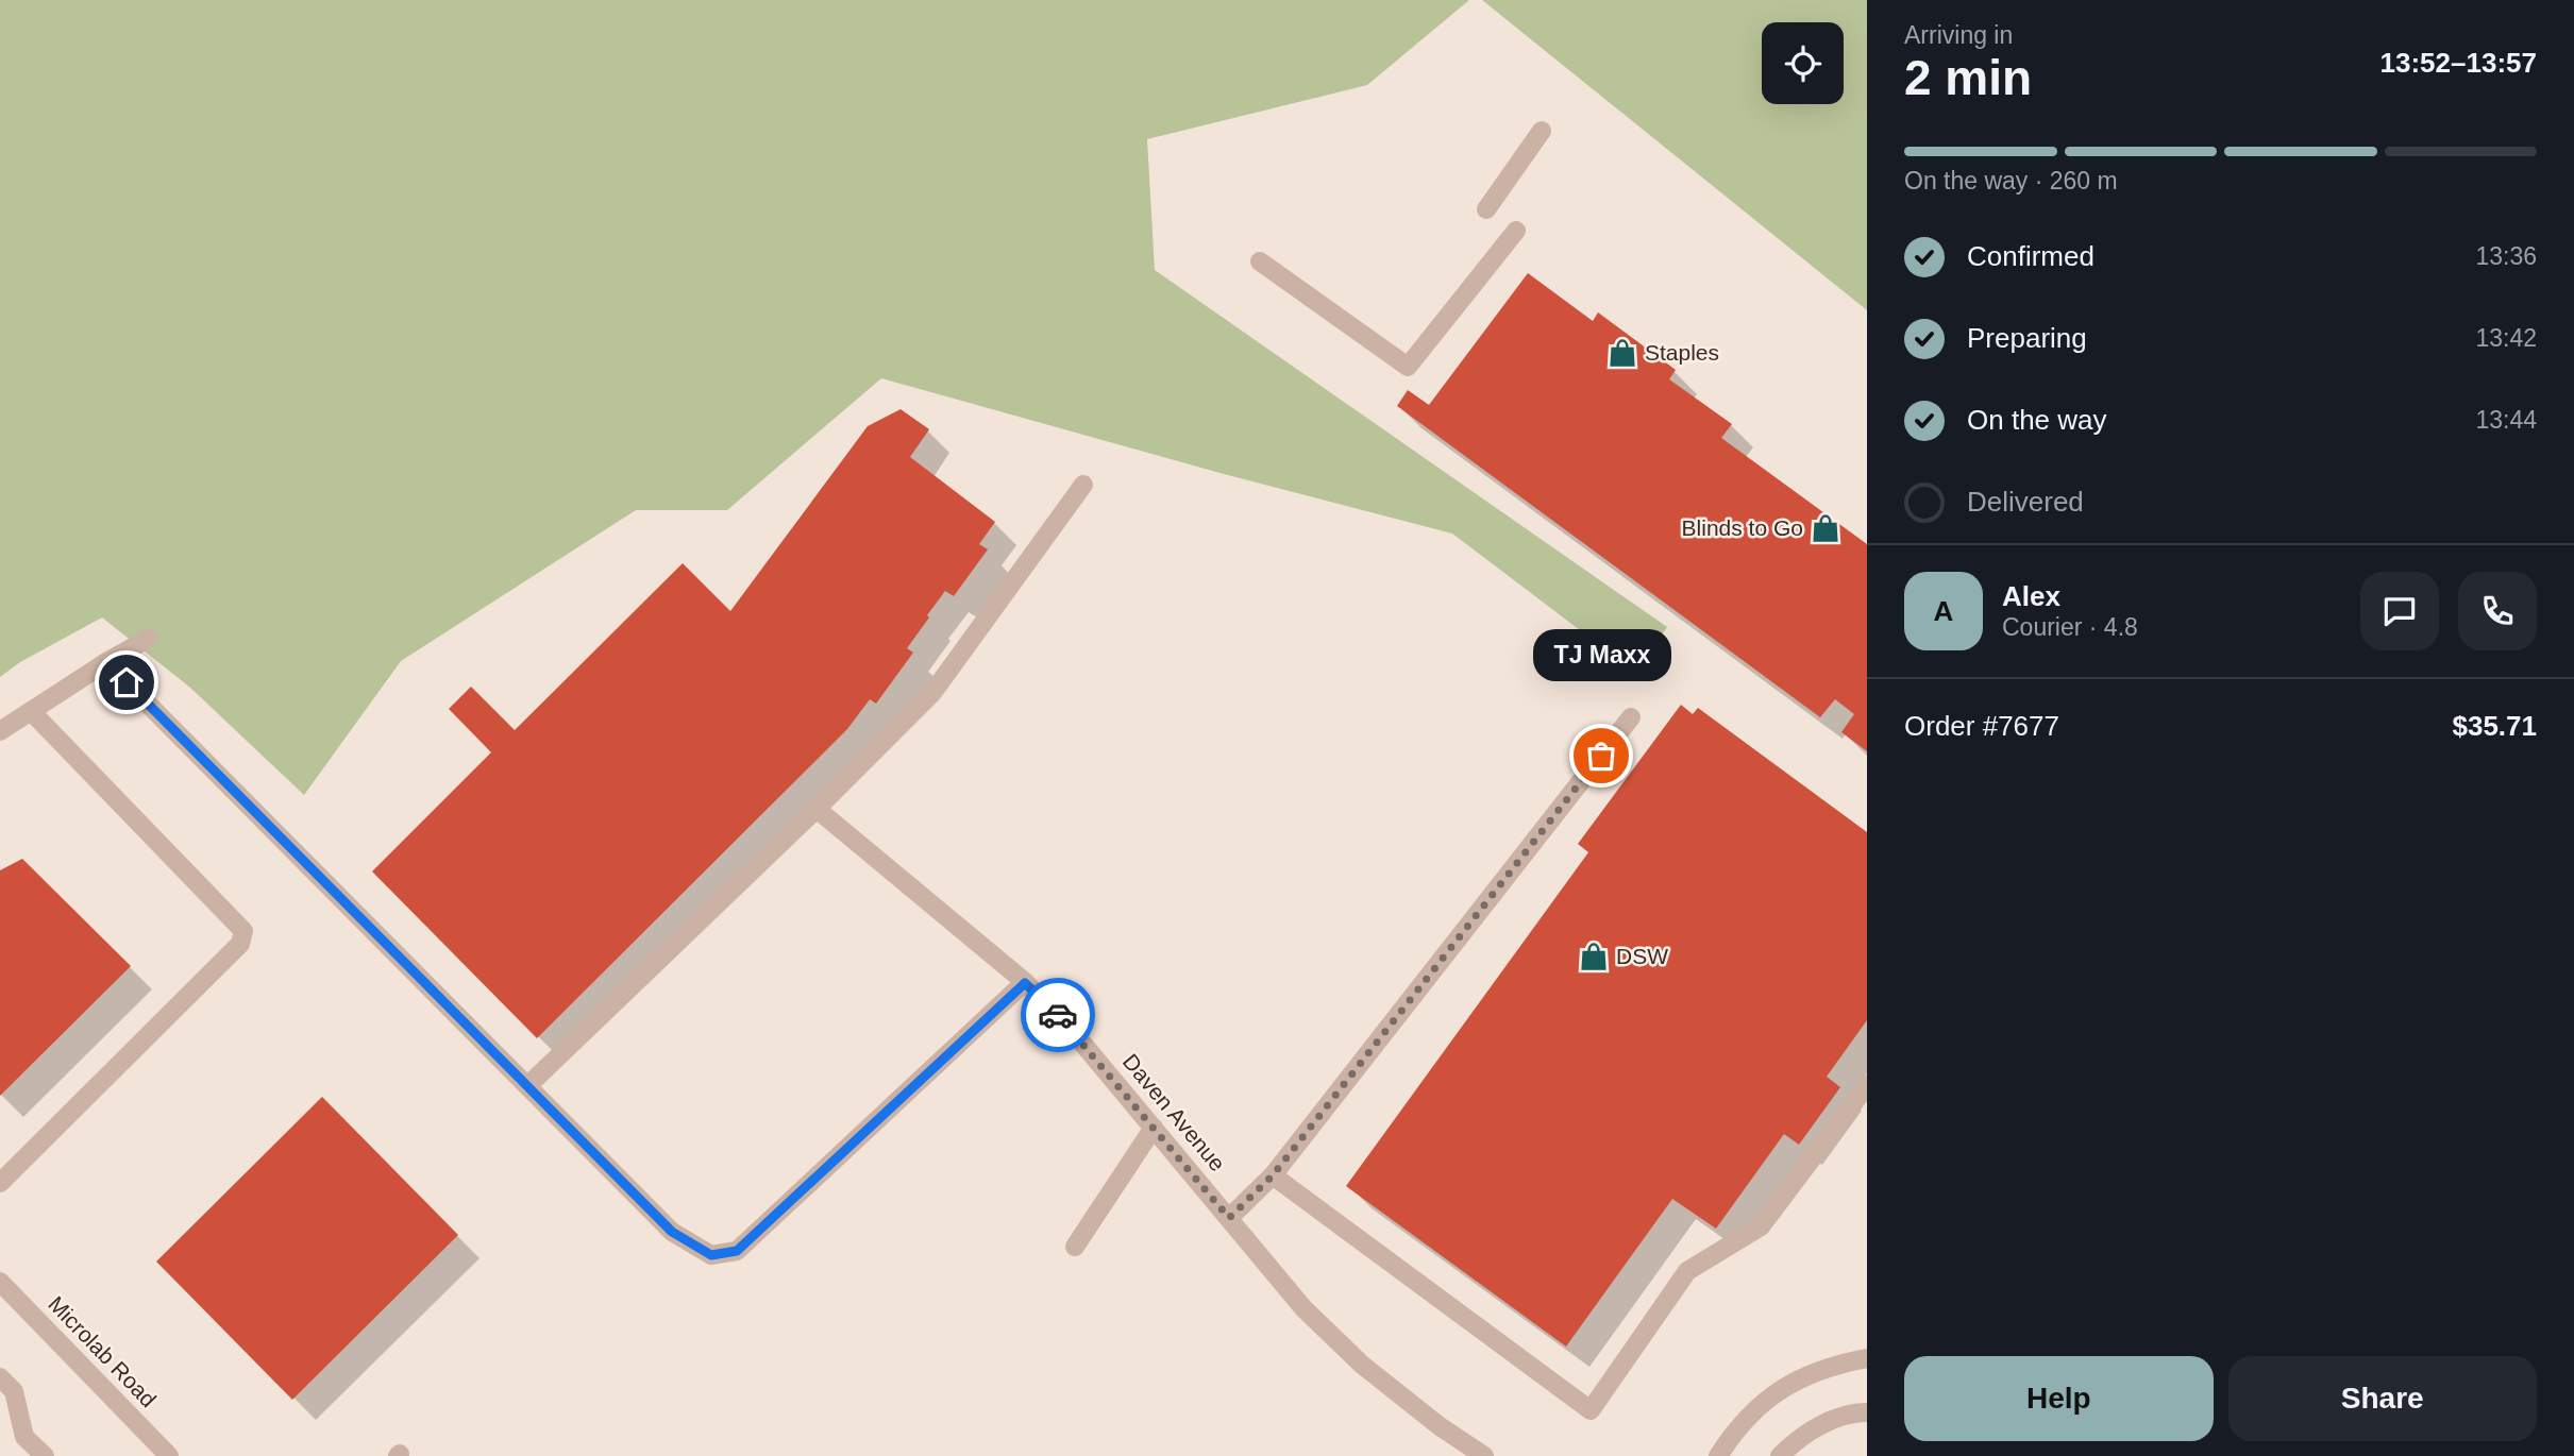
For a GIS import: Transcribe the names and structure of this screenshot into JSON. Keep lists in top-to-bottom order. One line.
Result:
{"streets":{"street":["Daven Avenue","Microlab Road"]},"places":{"shop":["Staples","Blinds to Go","DSW"],"other":["TJ Maxx"]},"page":{"heading":["2 min","Arriving in","13:52–13:57"],"panel":["Alex","Courier · 4.8","Order #7677","$35.71"],"bar":"On the way · 260 m","list":[["Confirmed","13:36"],["Preparing","13:42"],["On the way","13:44"],"Delivered"],"round":"A","bubble":"TJ Maxx","buttons":["Help","Share"]}}
